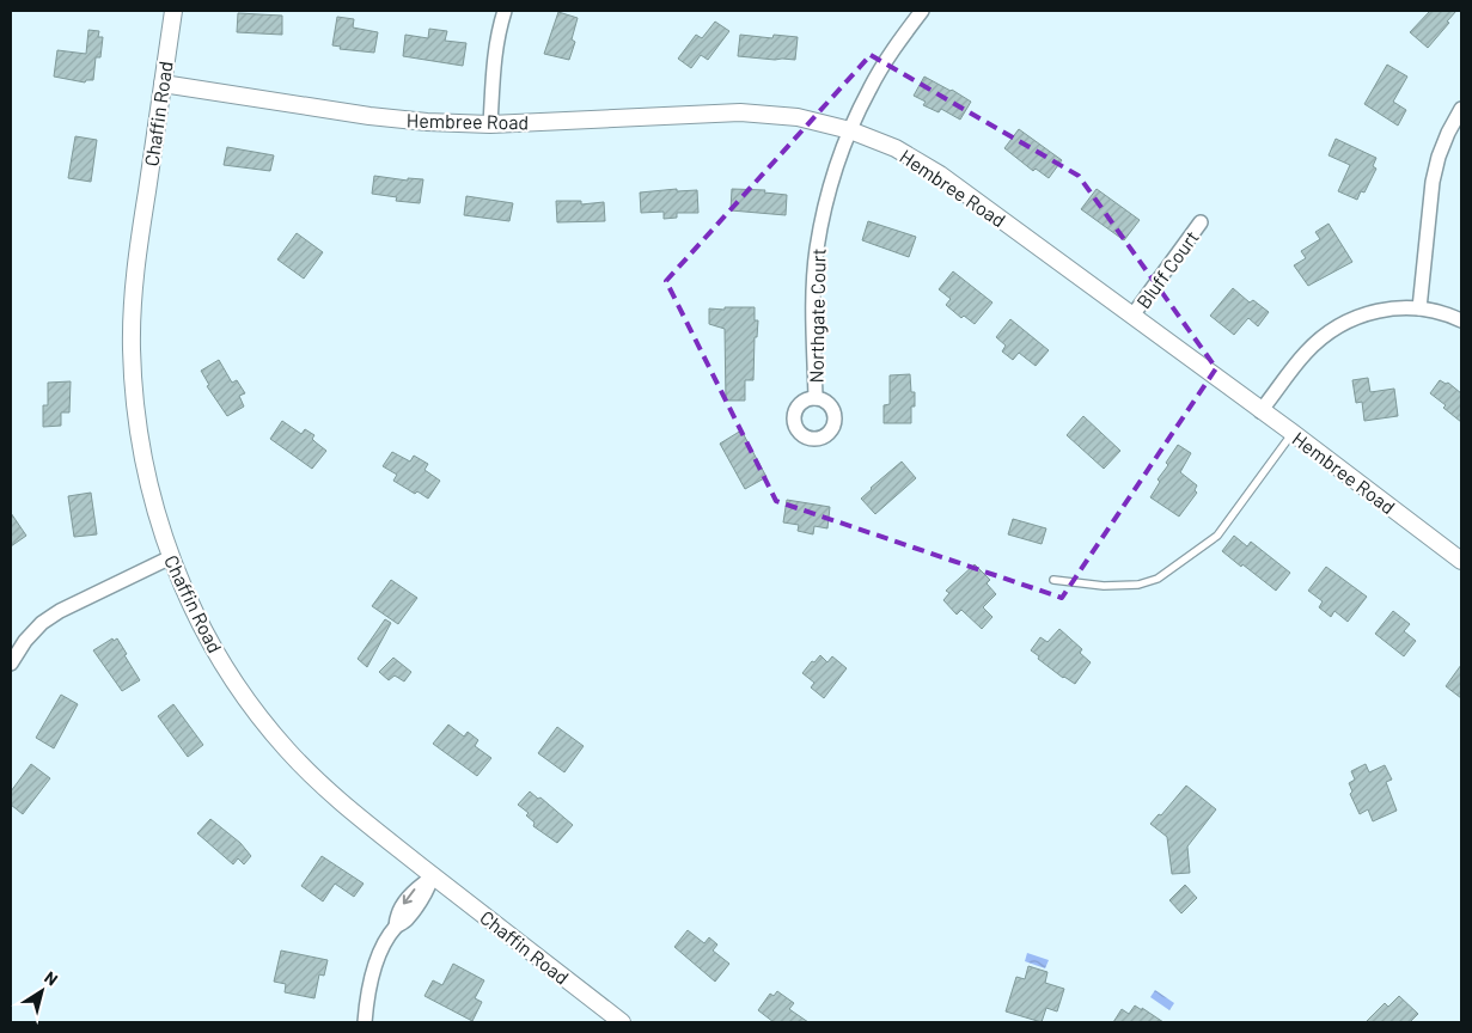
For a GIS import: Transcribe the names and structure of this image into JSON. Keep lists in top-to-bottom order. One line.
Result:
{"streets":{"street":["Chaffin Road","Hembree Road","Bluff Court","Northgate Court"]},"crossings":[["Chaffin Road","Hembree Road"],["Hembree Road","Bluff Court"],["Hembree Road","Northgate Court"]],"north":"top right"}
